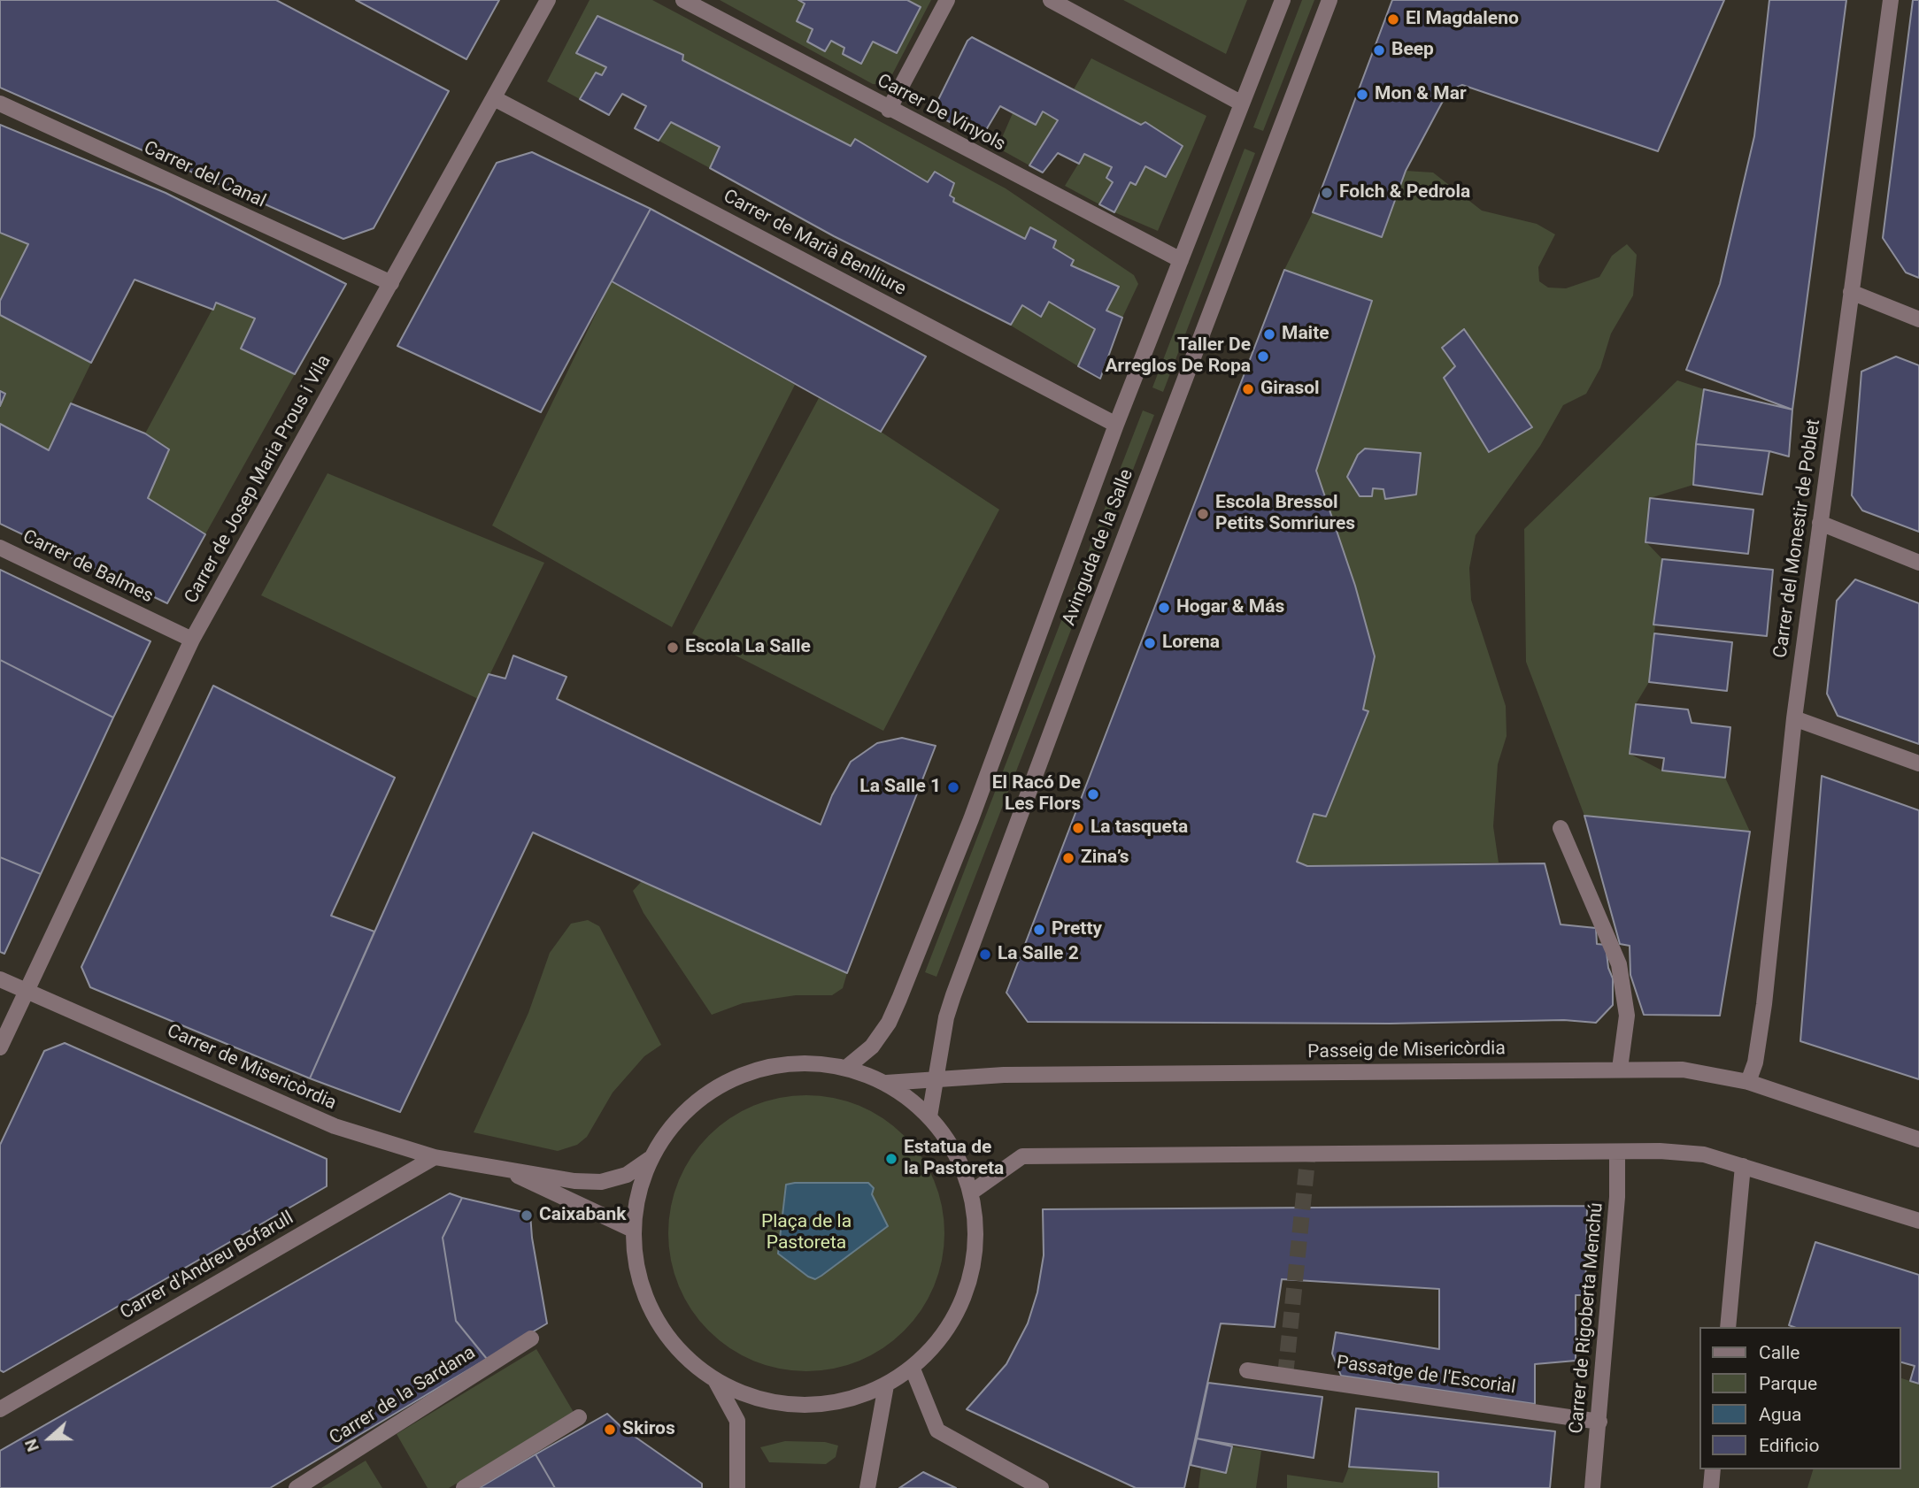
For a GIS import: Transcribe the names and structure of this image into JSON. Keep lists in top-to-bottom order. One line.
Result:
{"streets":{"street":["Carrer De Vinyols","Carrer del Canal","Carrer de Marià Benlliure","Carrer de Josep Maria Prous i Vila","Carrer del Monestir de Poblet","Avinguda de la Salle","Carrer de Balmes","Passeig de Misericòrdia","Carrer de Misericòrdia","Carrer d'Andreu Bofarull","Carrer de Rigoberta Menchú","Passatge de l'Escorial","Carrer de la Sardana"]},"crossings":[["Carrer De Vinyols","Avinguda de la Salle"],["Carrer del Canal","Carrer de Josep Maria Prous i Vila"],["Carrer de Marià Benlliure","Carrer de Josep Maria Prous i Vila"],["Carrer de Marià Benlliure","Avinguda de la Salle"],["Carrer de Josep Maria Prous i Vila","Carrer de Balmes"],["Carrer de Josep Maria Prous i Vila","Carrer de Misericòrdia"],["Carrer del Monestir de Poblet","Passeig de Misericòrdia"],["Avinguda de la Salle","Passeig de Misericòrdia"],["Carrer de Misericòrdia","Carrer d'Andreu Bofarull"],["Carrer de Rigoberta Menchú","Passatge de l'Escorial"]],"parks":["Plaça de la Pastoreta"],"places":["El Magdaleno","Beep","Mon & Mar","Folch & Pedrola","Maite","Taller De Arreglos De Ropa","Girasol","Escola Bressol Petits Somriures","Hogar & Más","Lorena","Escola La Salle","La Salle 1","El Racó De Les Flors","La tasqueta","Zina’s","Pretty","La Salle 2","Estatua de la Pastoreta","Caixabank","Skiros"],"legend":["Calle","Parque","Agua","Edificio"],"north":"left"}
